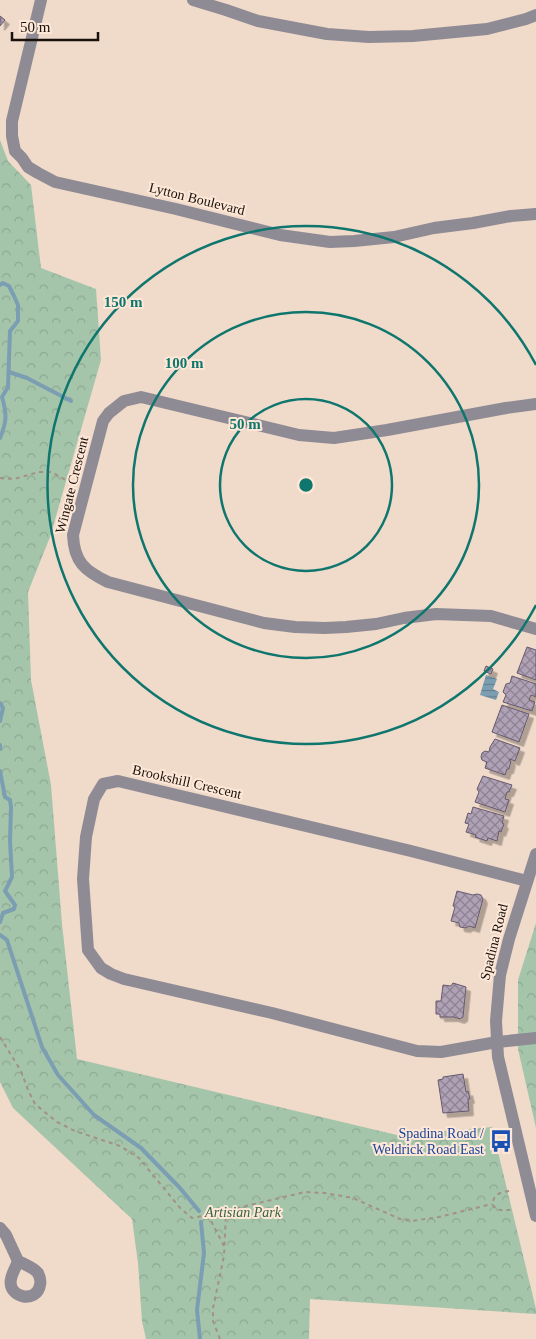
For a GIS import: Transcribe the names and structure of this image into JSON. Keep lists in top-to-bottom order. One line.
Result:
{"streets":{"street":["Lytton Boulevard","Wingate Crescent","Brookshill Crescent","Spadina Road"]},"crossings":[["Brookshill Crescent","Spadina Road"]],"parks":["Artisian Park"],"places":{"bus stop":["Spadina Road / Weldrick Road East"]},"scale_bar":"50 m","rings":["150 m","100 m","50 m"]}
